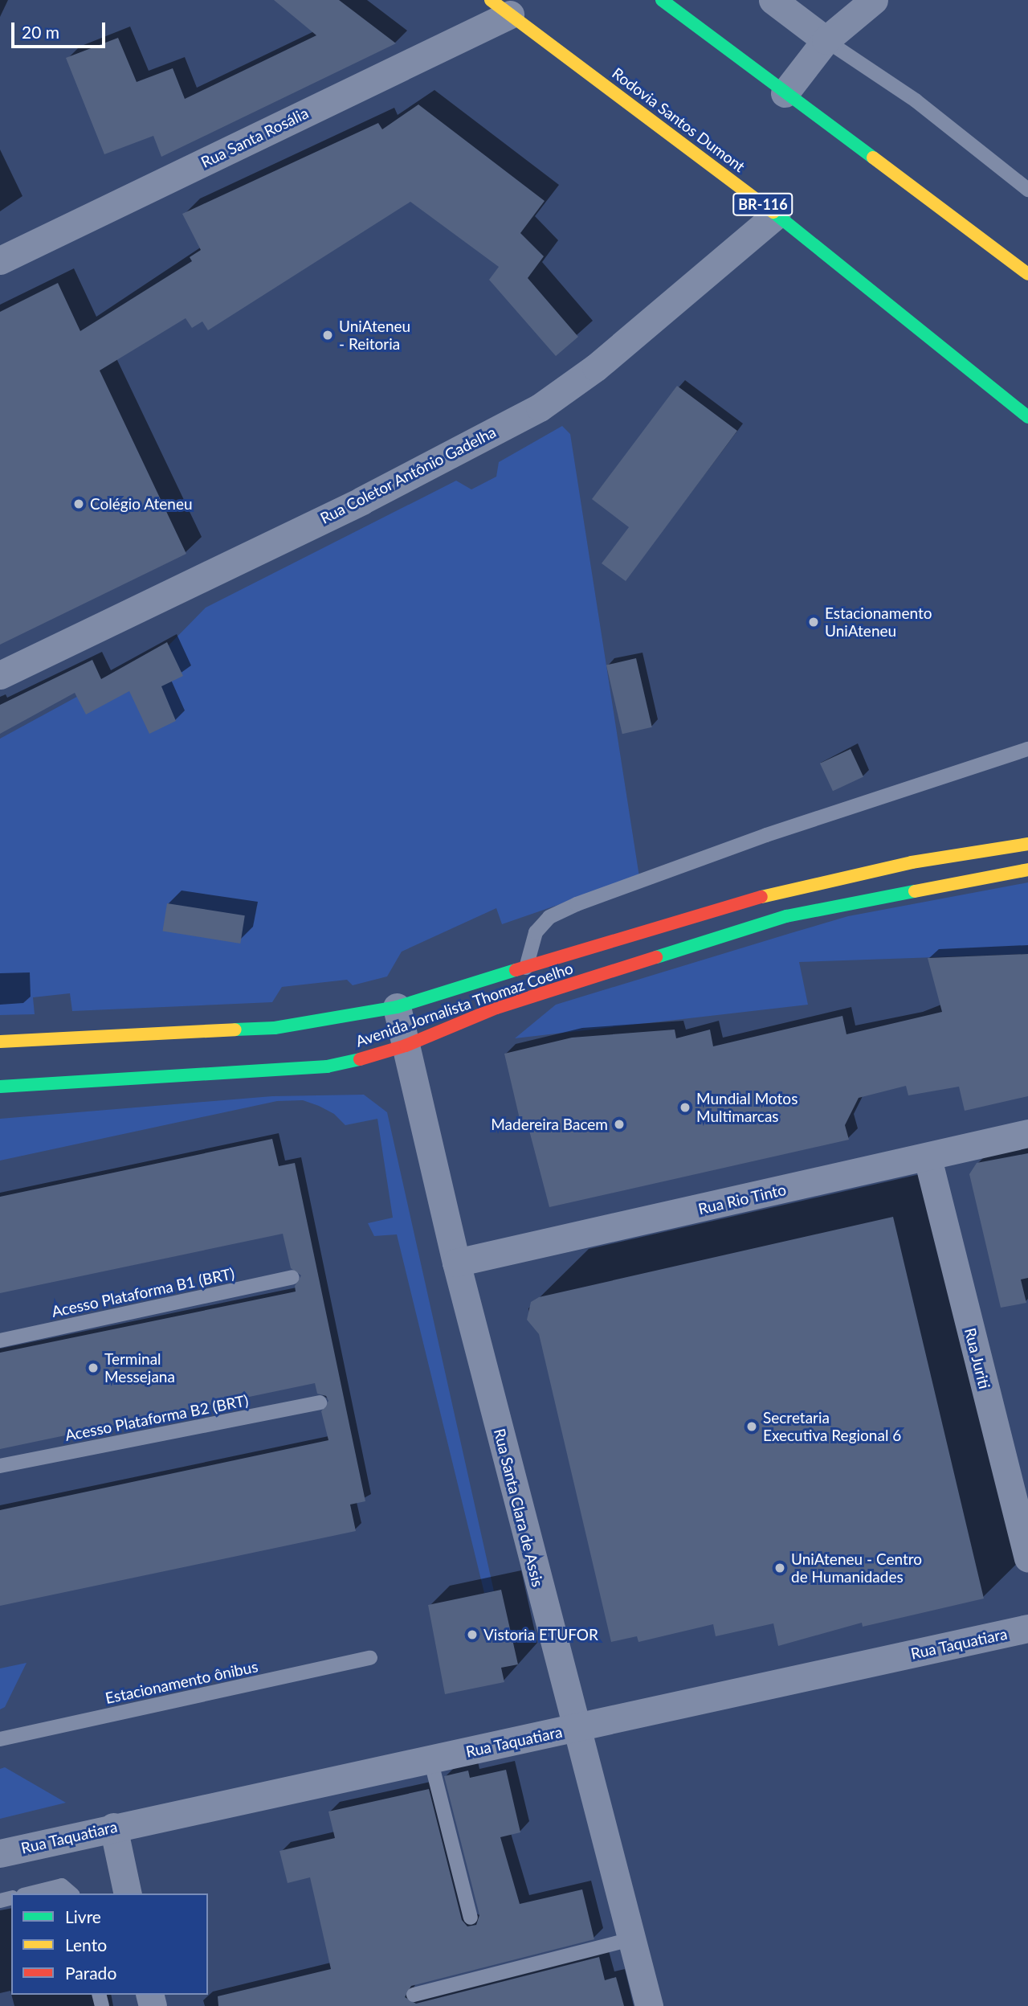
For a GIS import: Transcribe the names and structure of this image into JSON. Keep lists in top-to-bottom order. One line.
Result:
{"streets":{"main road":["Rodovia Santos Dumont","BR-116","Avenida Jornalista Thomaz Coelho"],"street":["Rua Santa Rosália","Rua Coletor Antônio Gadelha","Rua Rio Tinto","Rua Juriti","Rua Santa Clara de Assis","Rua Taquatiara"],"lane":["Acesso Plataforma B1 (BRT)","Acesso Plataforma B2 (BRT)","Estacionamento ônibus"]},"crossings":[["Rodovia Santos Dumont","Rua Santa Rosália"],["Rodovia Santos Dumont","Rua Coletor Antônio Gadelha"],["Avenida Jornalista Thomaz Coelho","Rua Santa Clara de Assis"],["Rua Rio Tinto","Rua Juriti"],["Rua Rio Tinto","Rua Santa Clara de Assis"],["Rua Santa Clara de Assis","Rua Taquatiara"]],"places":["UniAteneu - Reitoria","Colégio Ateneu","Estacionamento UniAteneu","Mundial Motos Multimarcas","Madereira Bacem","Terminal Messejana","Secretaria Executiva Regional 6","UniAteneu - Centro de Humanidades","Vistoria ETUFOR"],"legend":["Livre","Lento","Parado"],"scale_bar":"20 m"}
